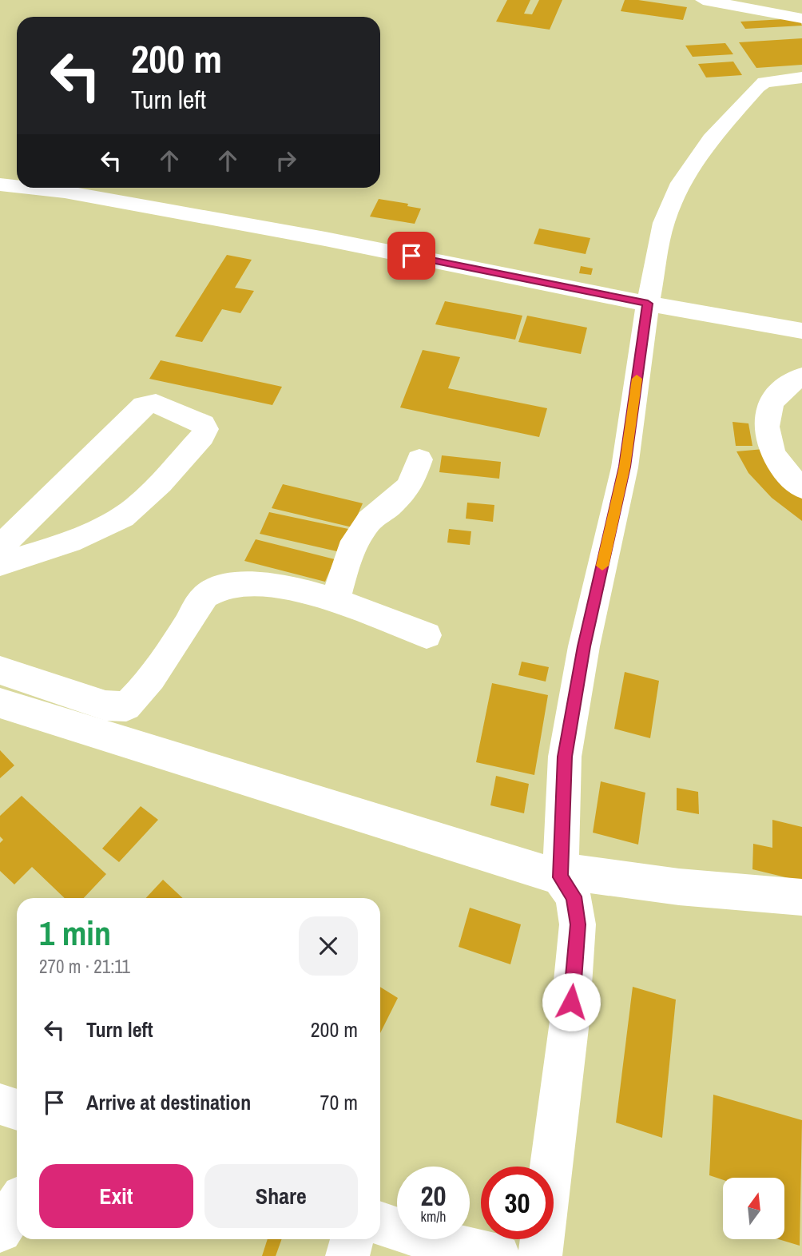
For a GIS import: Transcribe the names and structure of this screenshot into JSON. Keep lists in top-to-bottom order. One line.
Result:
{"north":"top","page":{"turn":["200 m","Turn left"],"heading":["1 min","270 m · 21:11"],"list":[{"name":"Turn left","value":"200 m"},{"name":"Arrive at destination","value":"70 m"}],"buttons":["Exit","Share"],"speed":"20 km/h","limit":"30"}}
